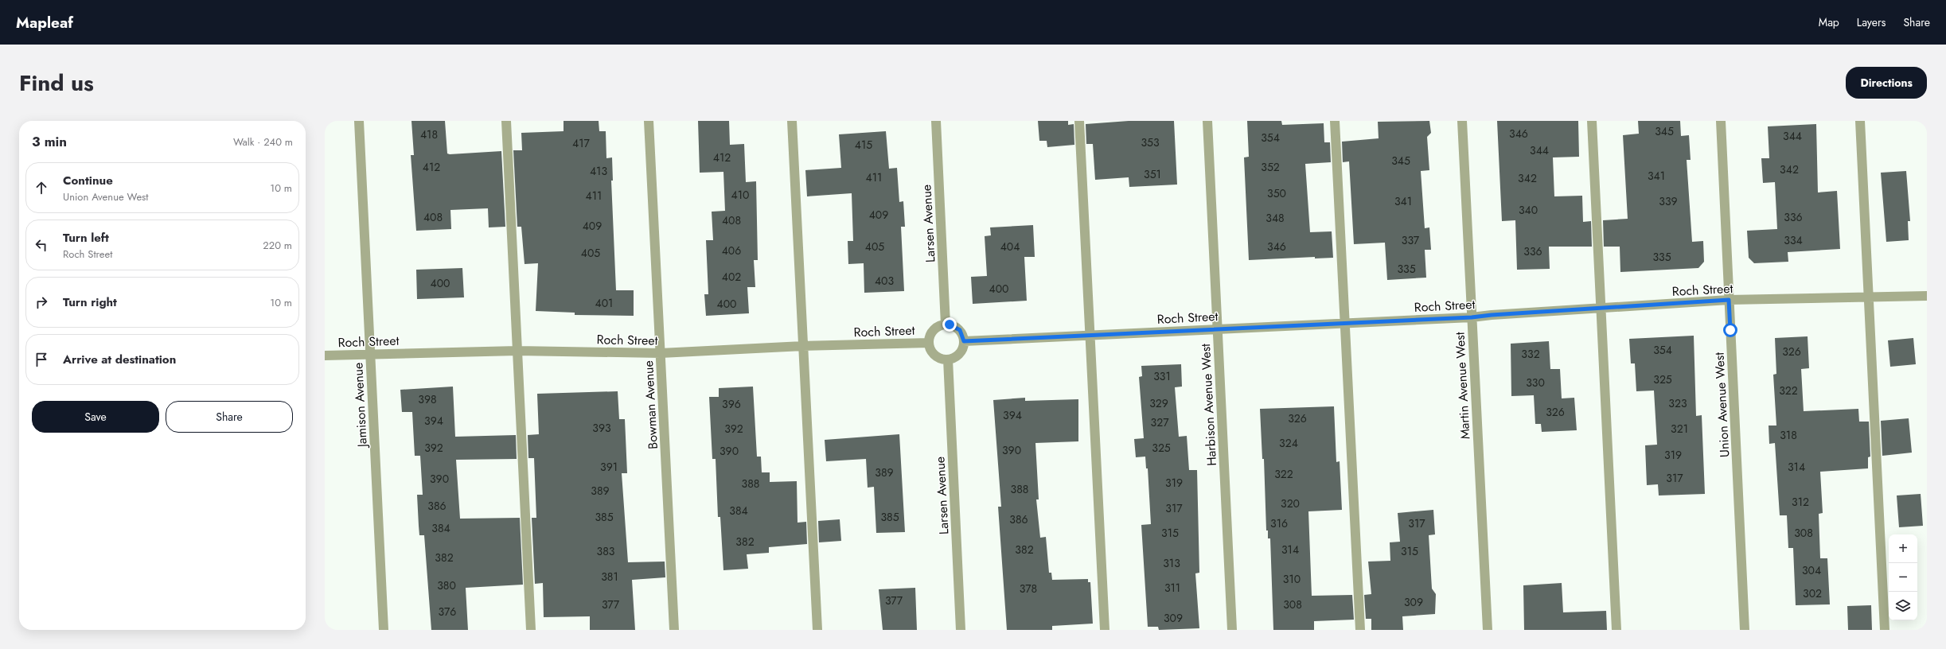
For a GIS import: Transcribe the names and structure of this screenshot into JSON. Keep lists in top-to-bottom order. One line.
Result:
{"streets":{"street":["Larsen Avenue","Roch Street","Martin Avenue West","Jamison Avenue","Bowman Avenue","Harbison Avenue West","Union Avenue West"]},"crossings":[["Larsen Avenue","Roch Street"],["Roch Street","Martin Avenue West"],["Roch Street","Jamison Avenue"],["Roch Street","Bowman Avenue"],["Roch Street","Harbison Avenue West"],["Roch Street","Union Avenue West"]],"house_numbers":["345","346","418","344","354","353","417","415","344","412","345","412","352","342","413","351","341","411","342","350","410","411","341","339","340","409","408","336","348","408","409","337","334","405","404","346","406","336","405","335","335","402","403","400","400","401","400","354","326","332","331","325","330","322","398","329","323","396","326","394","326","394","327","393","392","321","318","324","392","325","390","390","319","391","314","389","322","317","390","319","388","388","389","312","320","386","317","384","385","385","386","316","317","384","315","308","382","382","314","383","315","382","313","304","381","310","380","311","378","302","377","309","377","308","376","309"],"page":{"header":"Mapleaf","nav":["Map","Layers","Share"],"title":"Find us","buttons":["Directions",["Save","Share"]],"heading":["3 min","Walk · 240 m"],"list":[["Continue","Union Avenue West","10 m"],["Turn left","Roch Street","220 m"],["Turn right","10 m"],"Arrive at destination"],"map_buttons":["+","−"]}}
